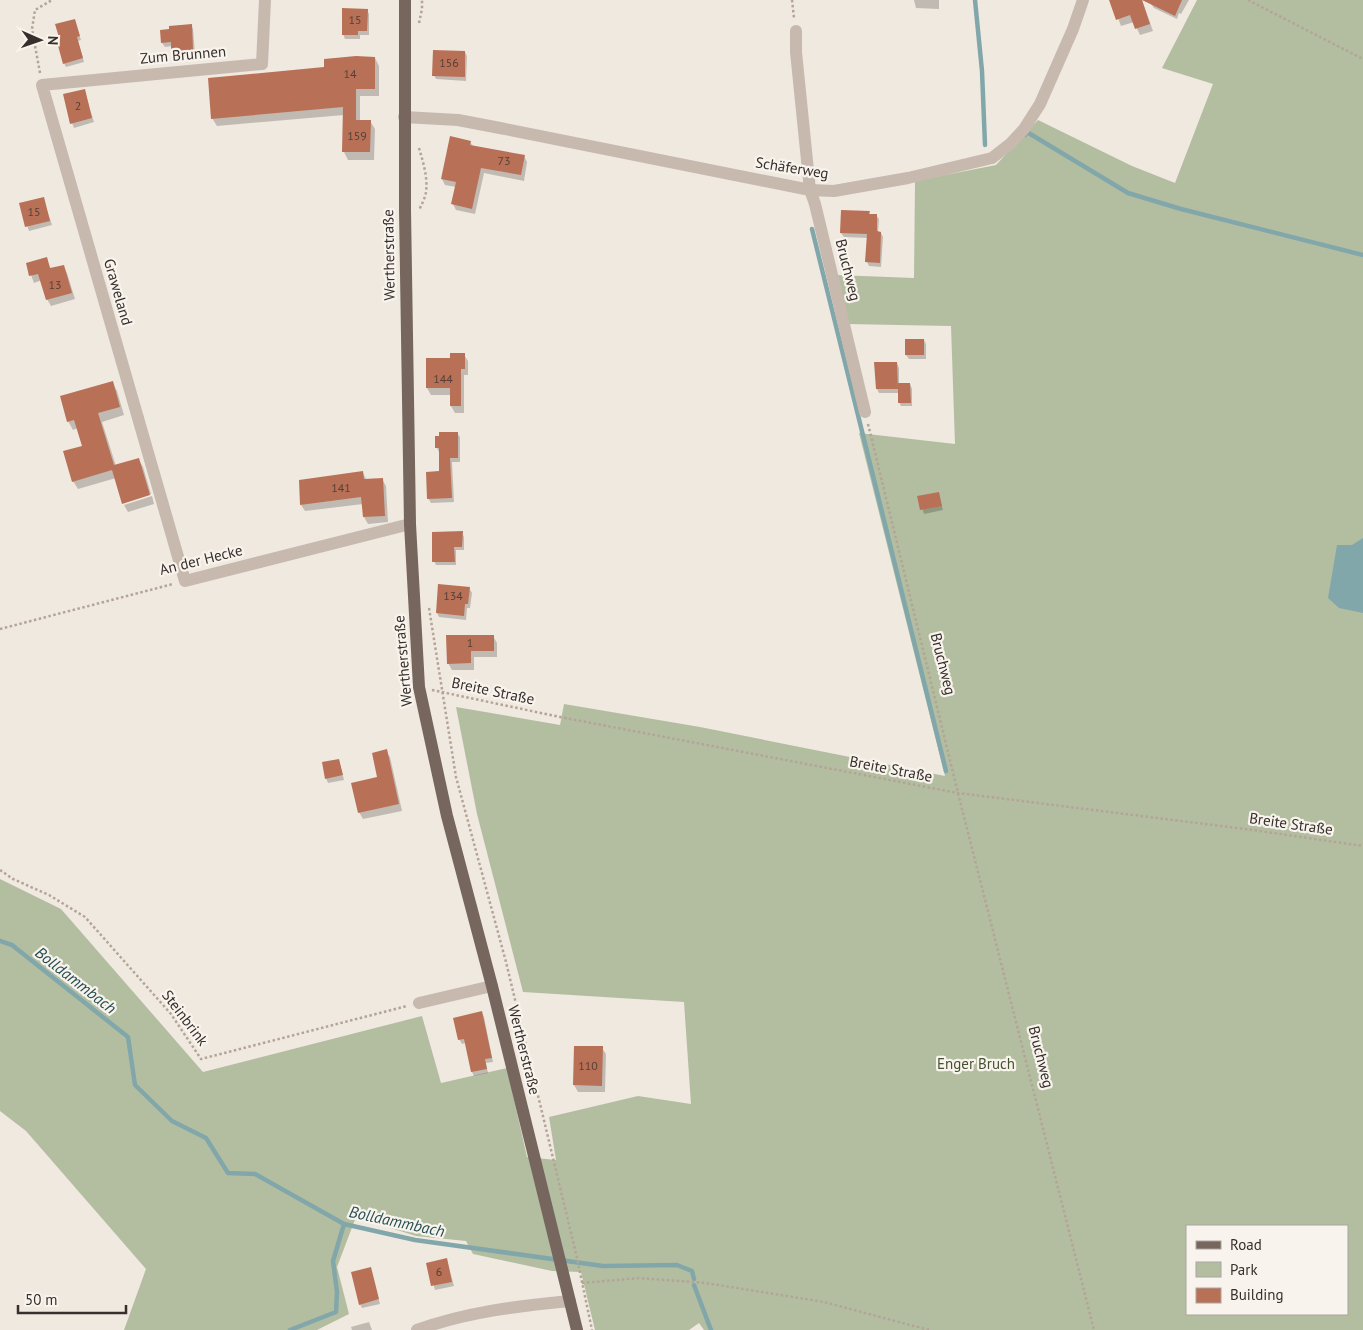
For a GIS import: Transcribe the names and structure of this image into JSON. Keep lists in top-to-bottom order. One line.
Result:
{"streets":{"main road":["Wertherstraße"],"street":["Zum Brunnen","Schäferweg","Bruchweg","Graweland","An der Hecke"],"path":["Breite Straße","Steinbrink"]},"crossings":[["Zum Brunnen","Graweland"],["Schäferweg","Wertherstraße"],["Schäferweg","Bruchweg"],["Wertherstraße","An der Hecke"],["Wertherstraße","Breite Straße"],["Bruchweg","Breite Straße"],["Graweland","An der Hecke"]],"water":["Bolldammbach"],"parks":["Enger Bruch"],"house_numbers":["15","156","14","2","159","73","15","13","144","141","134","1","110","6"],"legend":["Road","Park","Building"],"scale_bar":"50 m","north":"right"}
